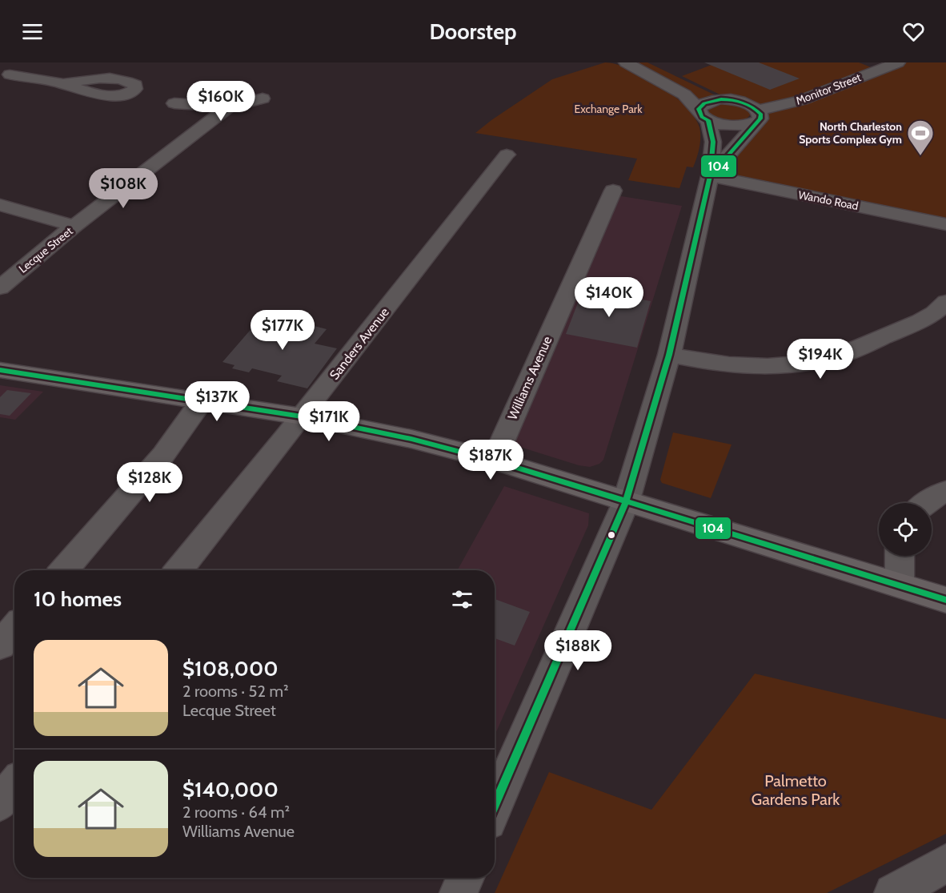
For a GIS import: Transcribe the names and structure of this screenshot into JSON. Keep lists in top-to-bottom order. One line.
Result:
{"streets":{"street":["Monitor Street","Wando Road","Lecque Street","Sanders Avenue","Williams Avenue"]},"parks":["Exchange Park","Palmetto Gardens Park"],"places":{"sports":["North Charleston Sports Complex Gym"]},"lines":["transit line 104"],"page":{"header":"Doorstep","price":["$160K","$108K","$140K","$177K","$194K","$137K","$171K","$187K","$128K","$188K"],"heading":"10 homes","list":[{"name":"$108,000","note":"2 rooms · 52 m² · Lecque Street"},{"name":"$140,000","note":"2 rooms · 64 m² · Williams Avenue"}]}}
